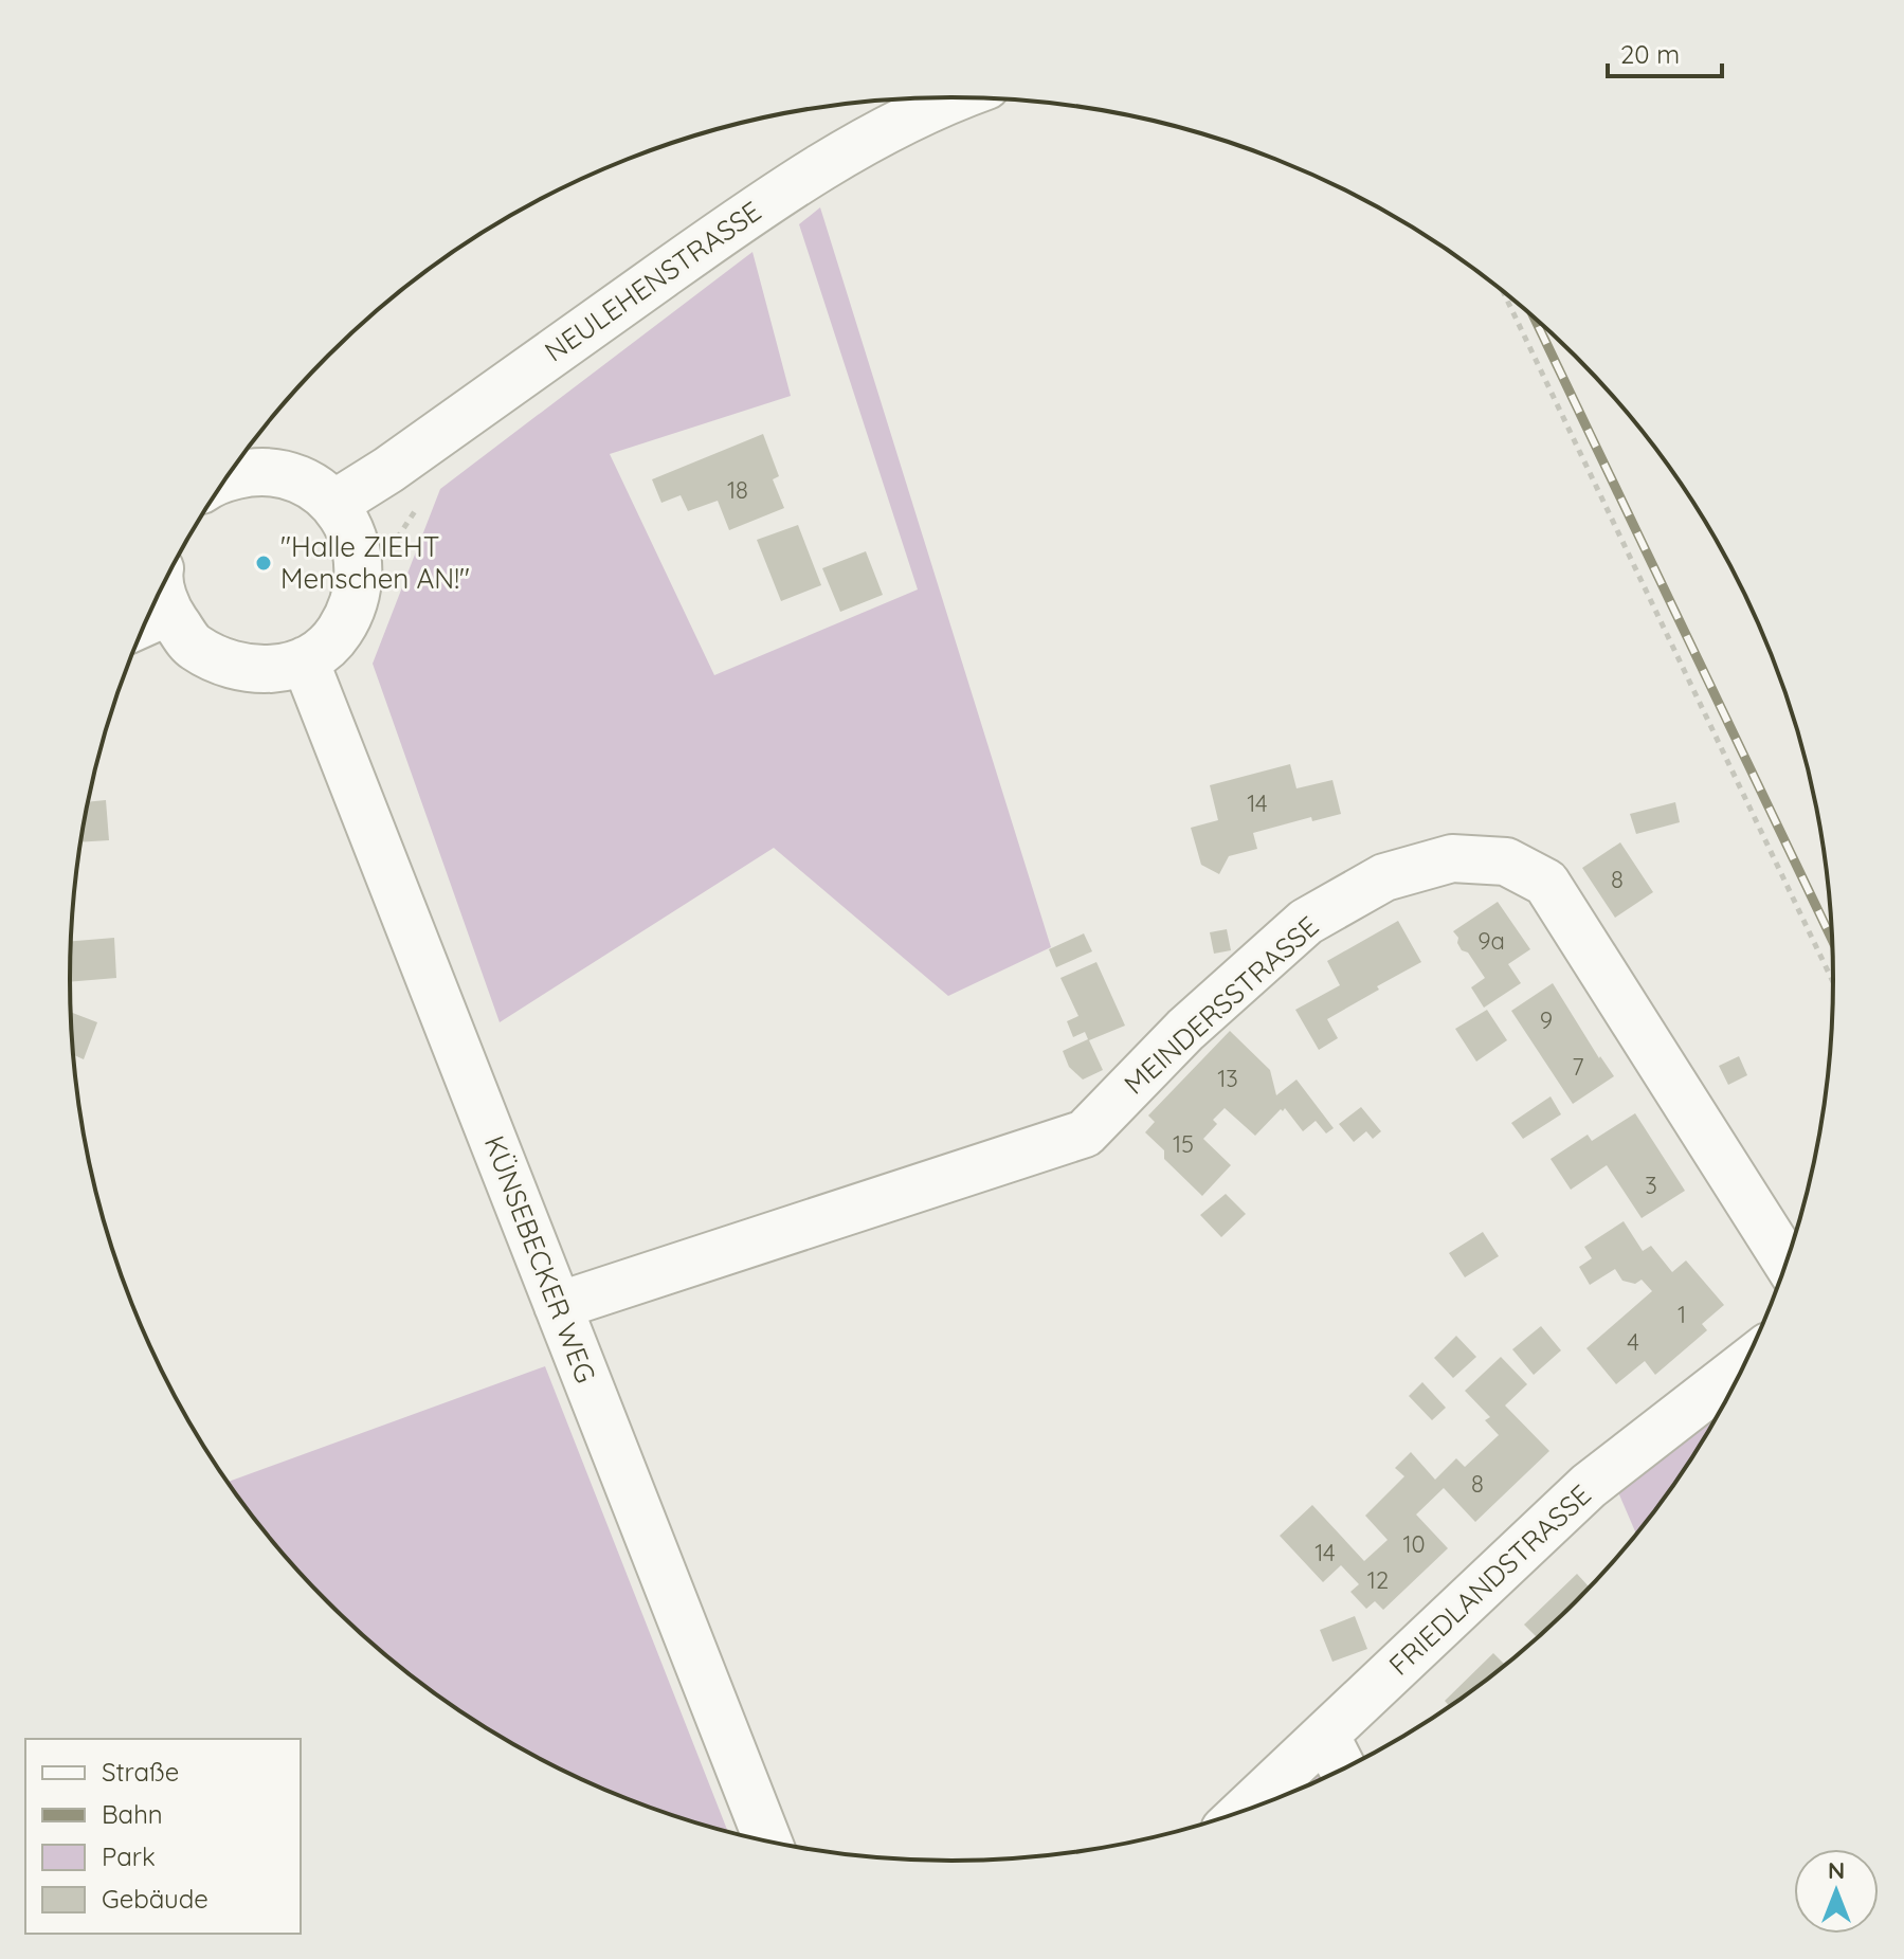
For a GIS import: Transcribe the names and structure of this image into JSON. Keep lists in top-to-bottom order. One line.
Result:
{"streets":{"street":["NEULEHENSTRASSE","MEINDERSSTRASSE","KÜNSEBECKER WEG","FRIEDLANDSTRASSE"]},"crossings":[["MEINDERSSTRASSE","KÜNSEBECKER WEG"]],"places":["\"Halle ZIEHT Menschen AN!\""],"house_numbers":["18","14","8","9a","9","7","13","15","3","1","4","8","10","14","12"],"legend":["Straße","Bahn","Park","Gebäude"],"scale_bar":"20 m","north":"top"}
